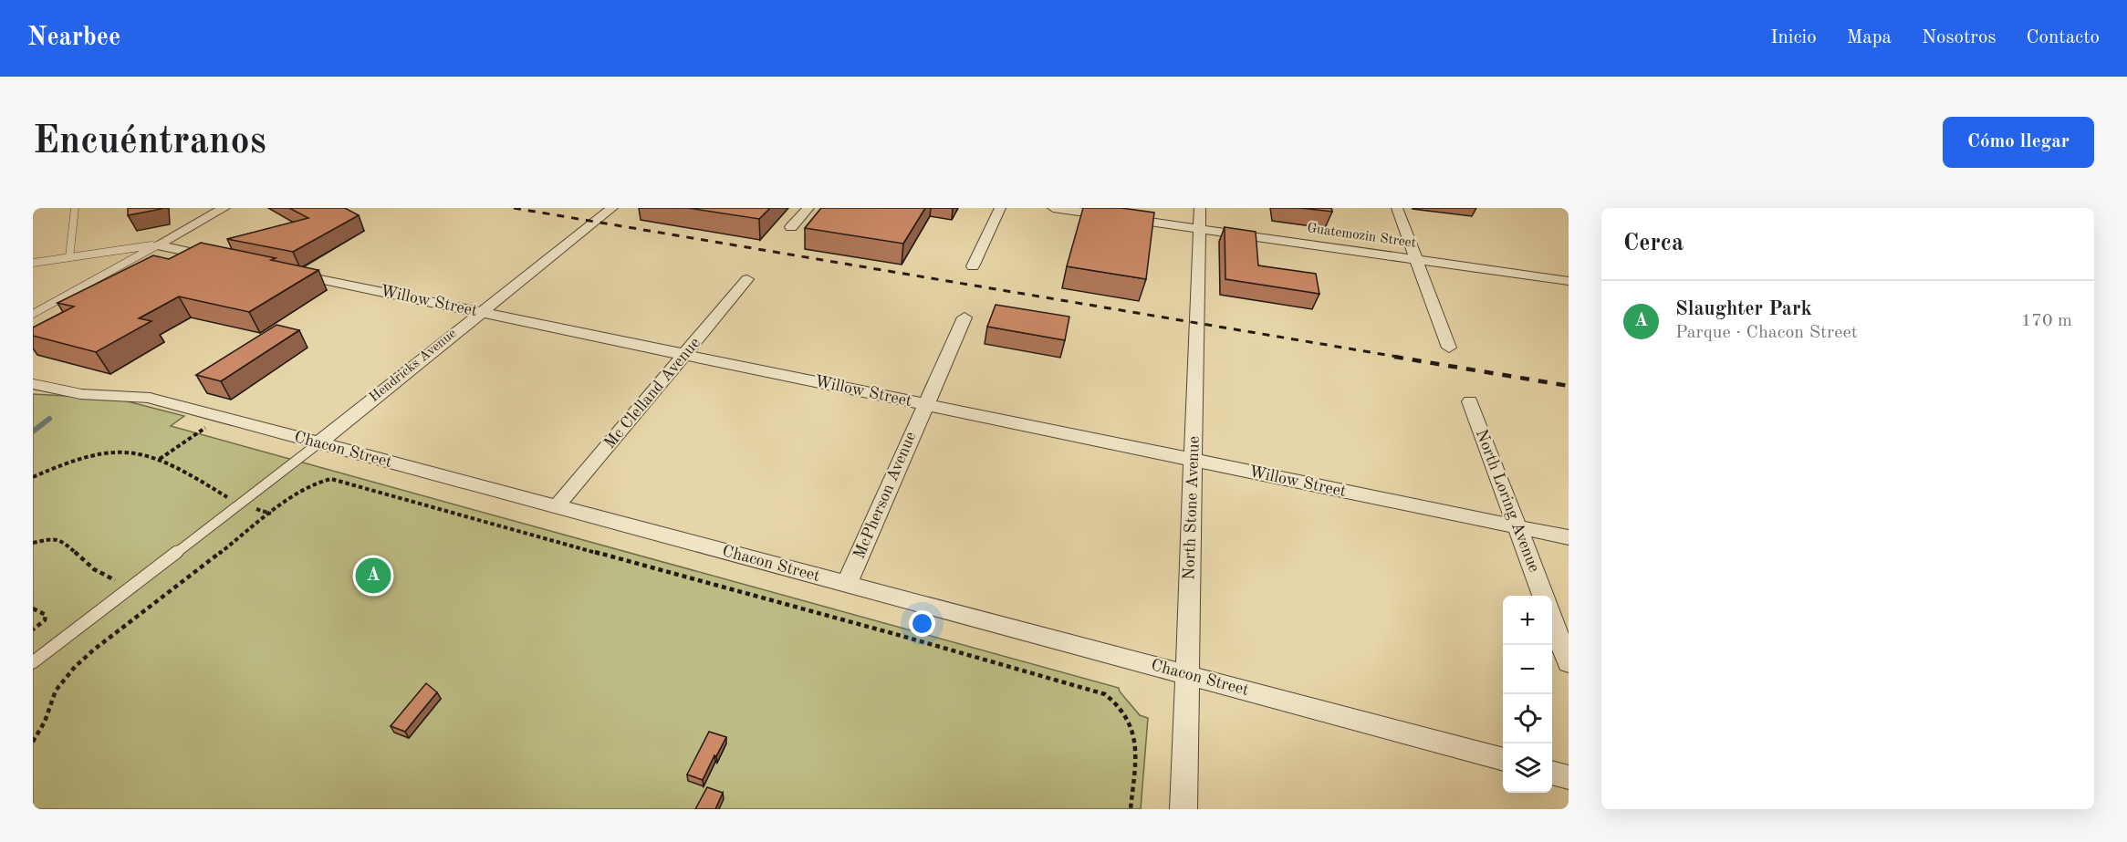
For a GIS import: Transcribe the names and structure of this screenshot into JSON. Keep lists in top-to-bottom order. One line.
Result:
{"streets":{"street":["Guatemozin Street","Willow Street","Hendricks Avenue","Mc Clelland Avenue","Chacon Street","McPherson Avenue","North Loring Avenue","North Stone Avenue"]},"crossings":[["Guatemozin Street","North Stone Avenue"],["Willow Street","Hendricks Avenue"],["Willow Street","Mc Clelland Avenue"],["Willow Street","McPherson Avenue"],["Willow Street","North Loring Avenue"],["Willow Street","North Stone Avenue"],["Hendricks Avenue","Chacon Street"],["Mc Clelland Avenue","Chacon Street"],["Chacon Street","McPherson Avenue"],["Chacon Street","North Stone Avenue"]],"page":{"header":"Nearbee","nav":["Inicio","Mapa","Nosotros","Contacto"],"buttons":"Cómo llegar","title":"Encuéntranos","heading":"Cerca","list":[{"mark":"A","name":"Slaughter Park","note":"Parque · Chacon Street","value":"170 m"}],"pins":"A","map_buttons":["+","−"]}}
